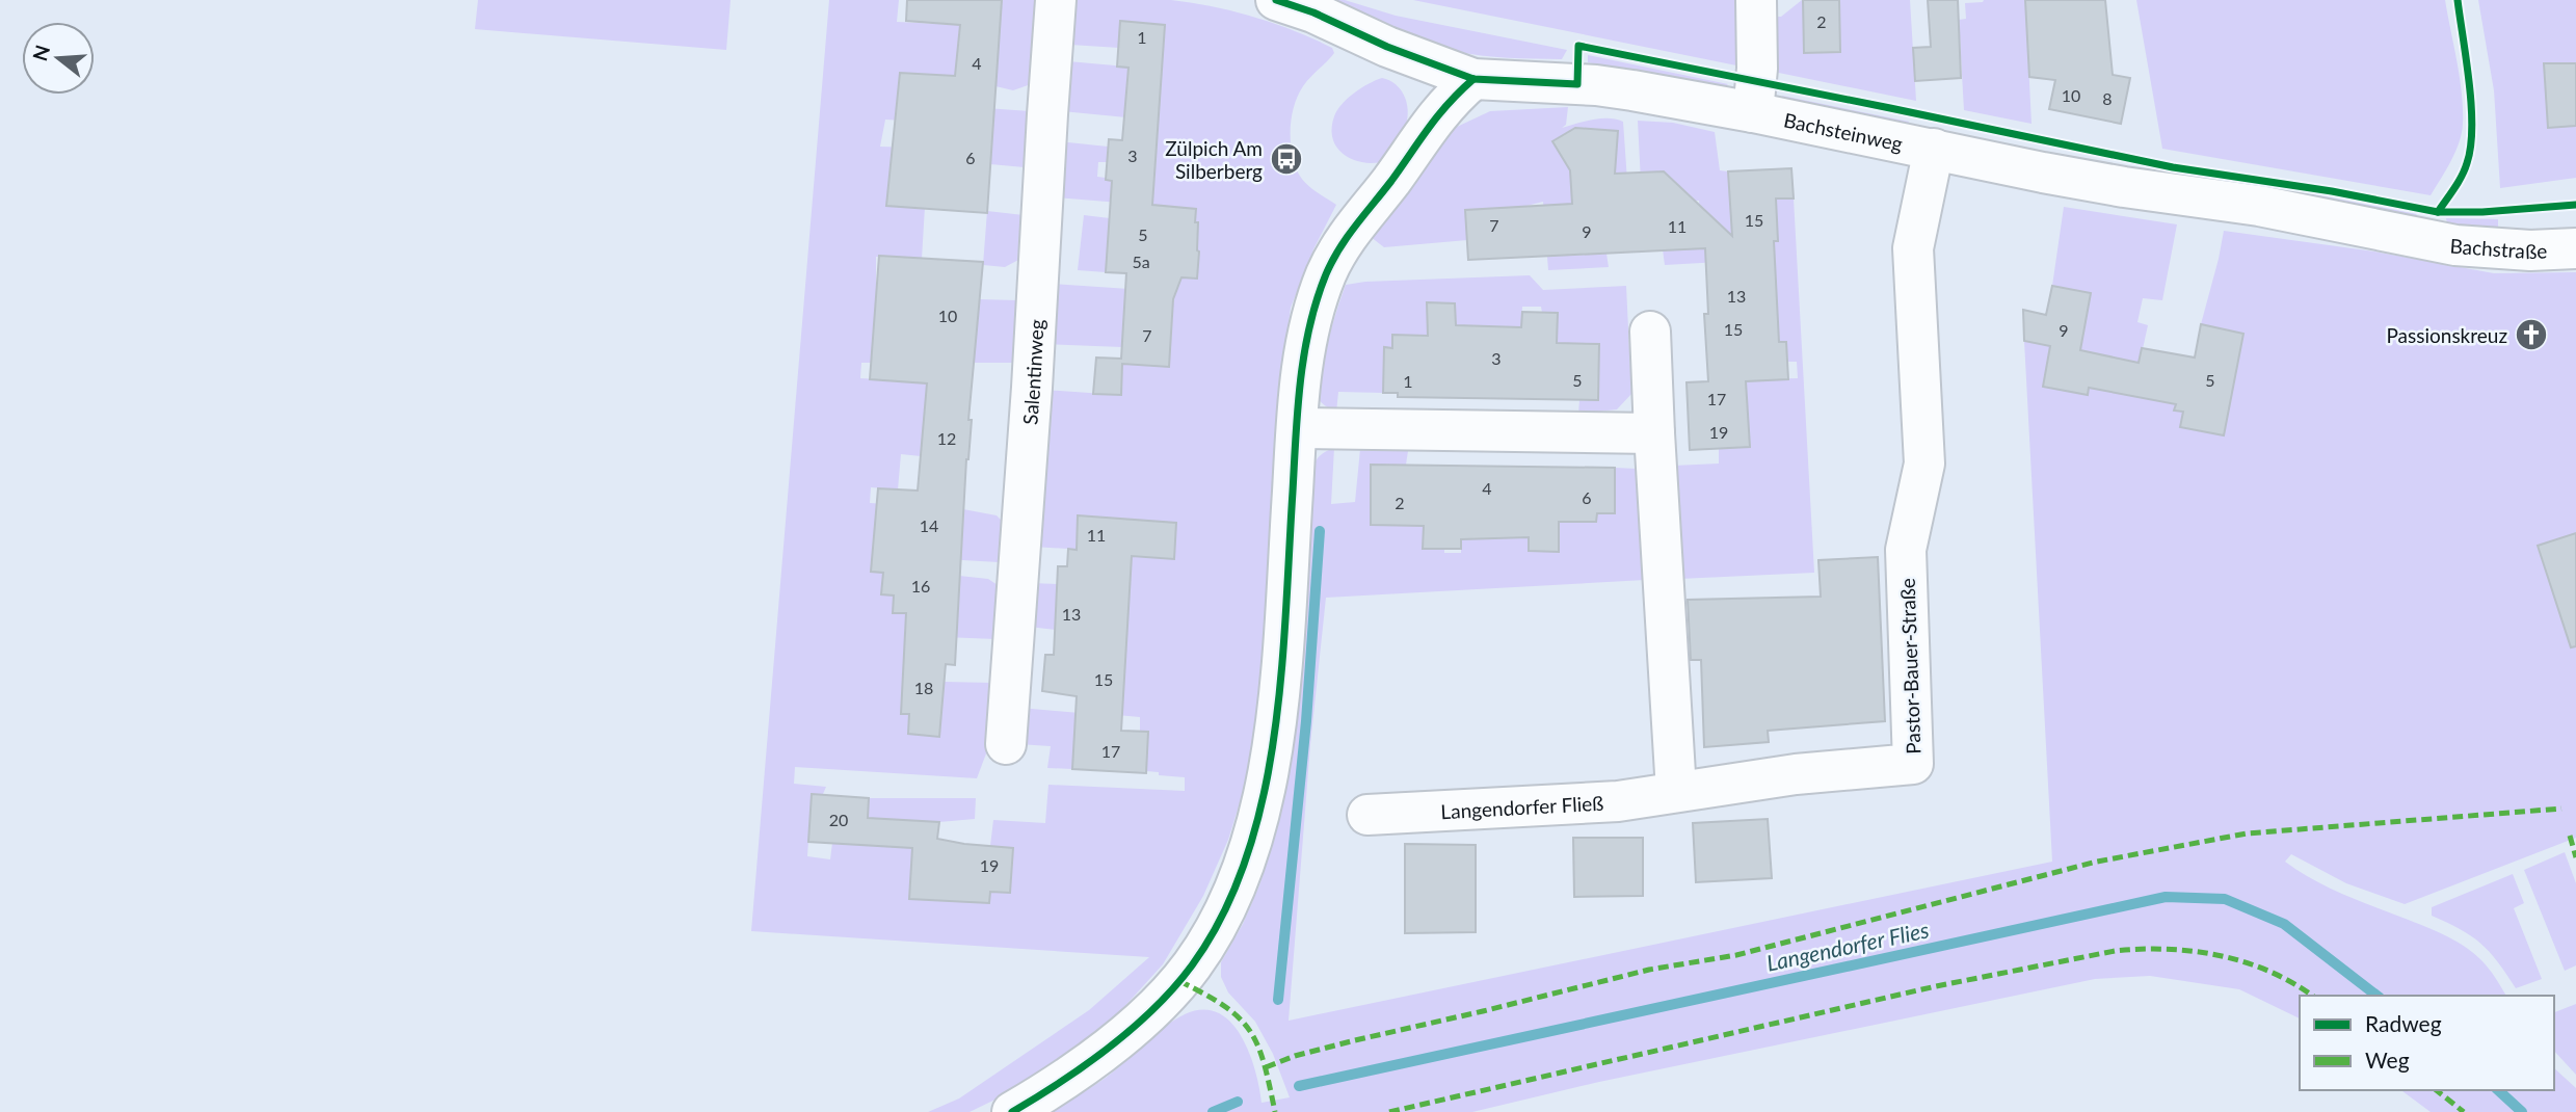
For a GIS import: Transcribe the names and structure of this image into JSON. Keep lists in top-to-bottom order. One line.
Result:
{"streets":{"street":["Bachsteinweg","Bachstraße","Salentinweg","Pastor-Bauer-Straße","Langendorfer Fließ"]},"crossings":[["Bachsteinweg","Bachstraße"],["Bachsteinweg","Pastor-Bauer-Straße"],["Pastor-Bauer-Straße","Langendorfer Fließ"]],"water":["Langendorfer Flies"],"places":{"bus stop":["Zülpich Am Silberberg"],"church":["Passionskreuz"]},"house_numbers":["2","1","4","10","8","3","6","15","7","11","9","5","5a","13","10","15","9","7","3","5","5","1","17","19","12","4","6","2","14","11","16","13","15","18","17","20","19"],"legend":["Radweg","Weg"],"north":"left"}
